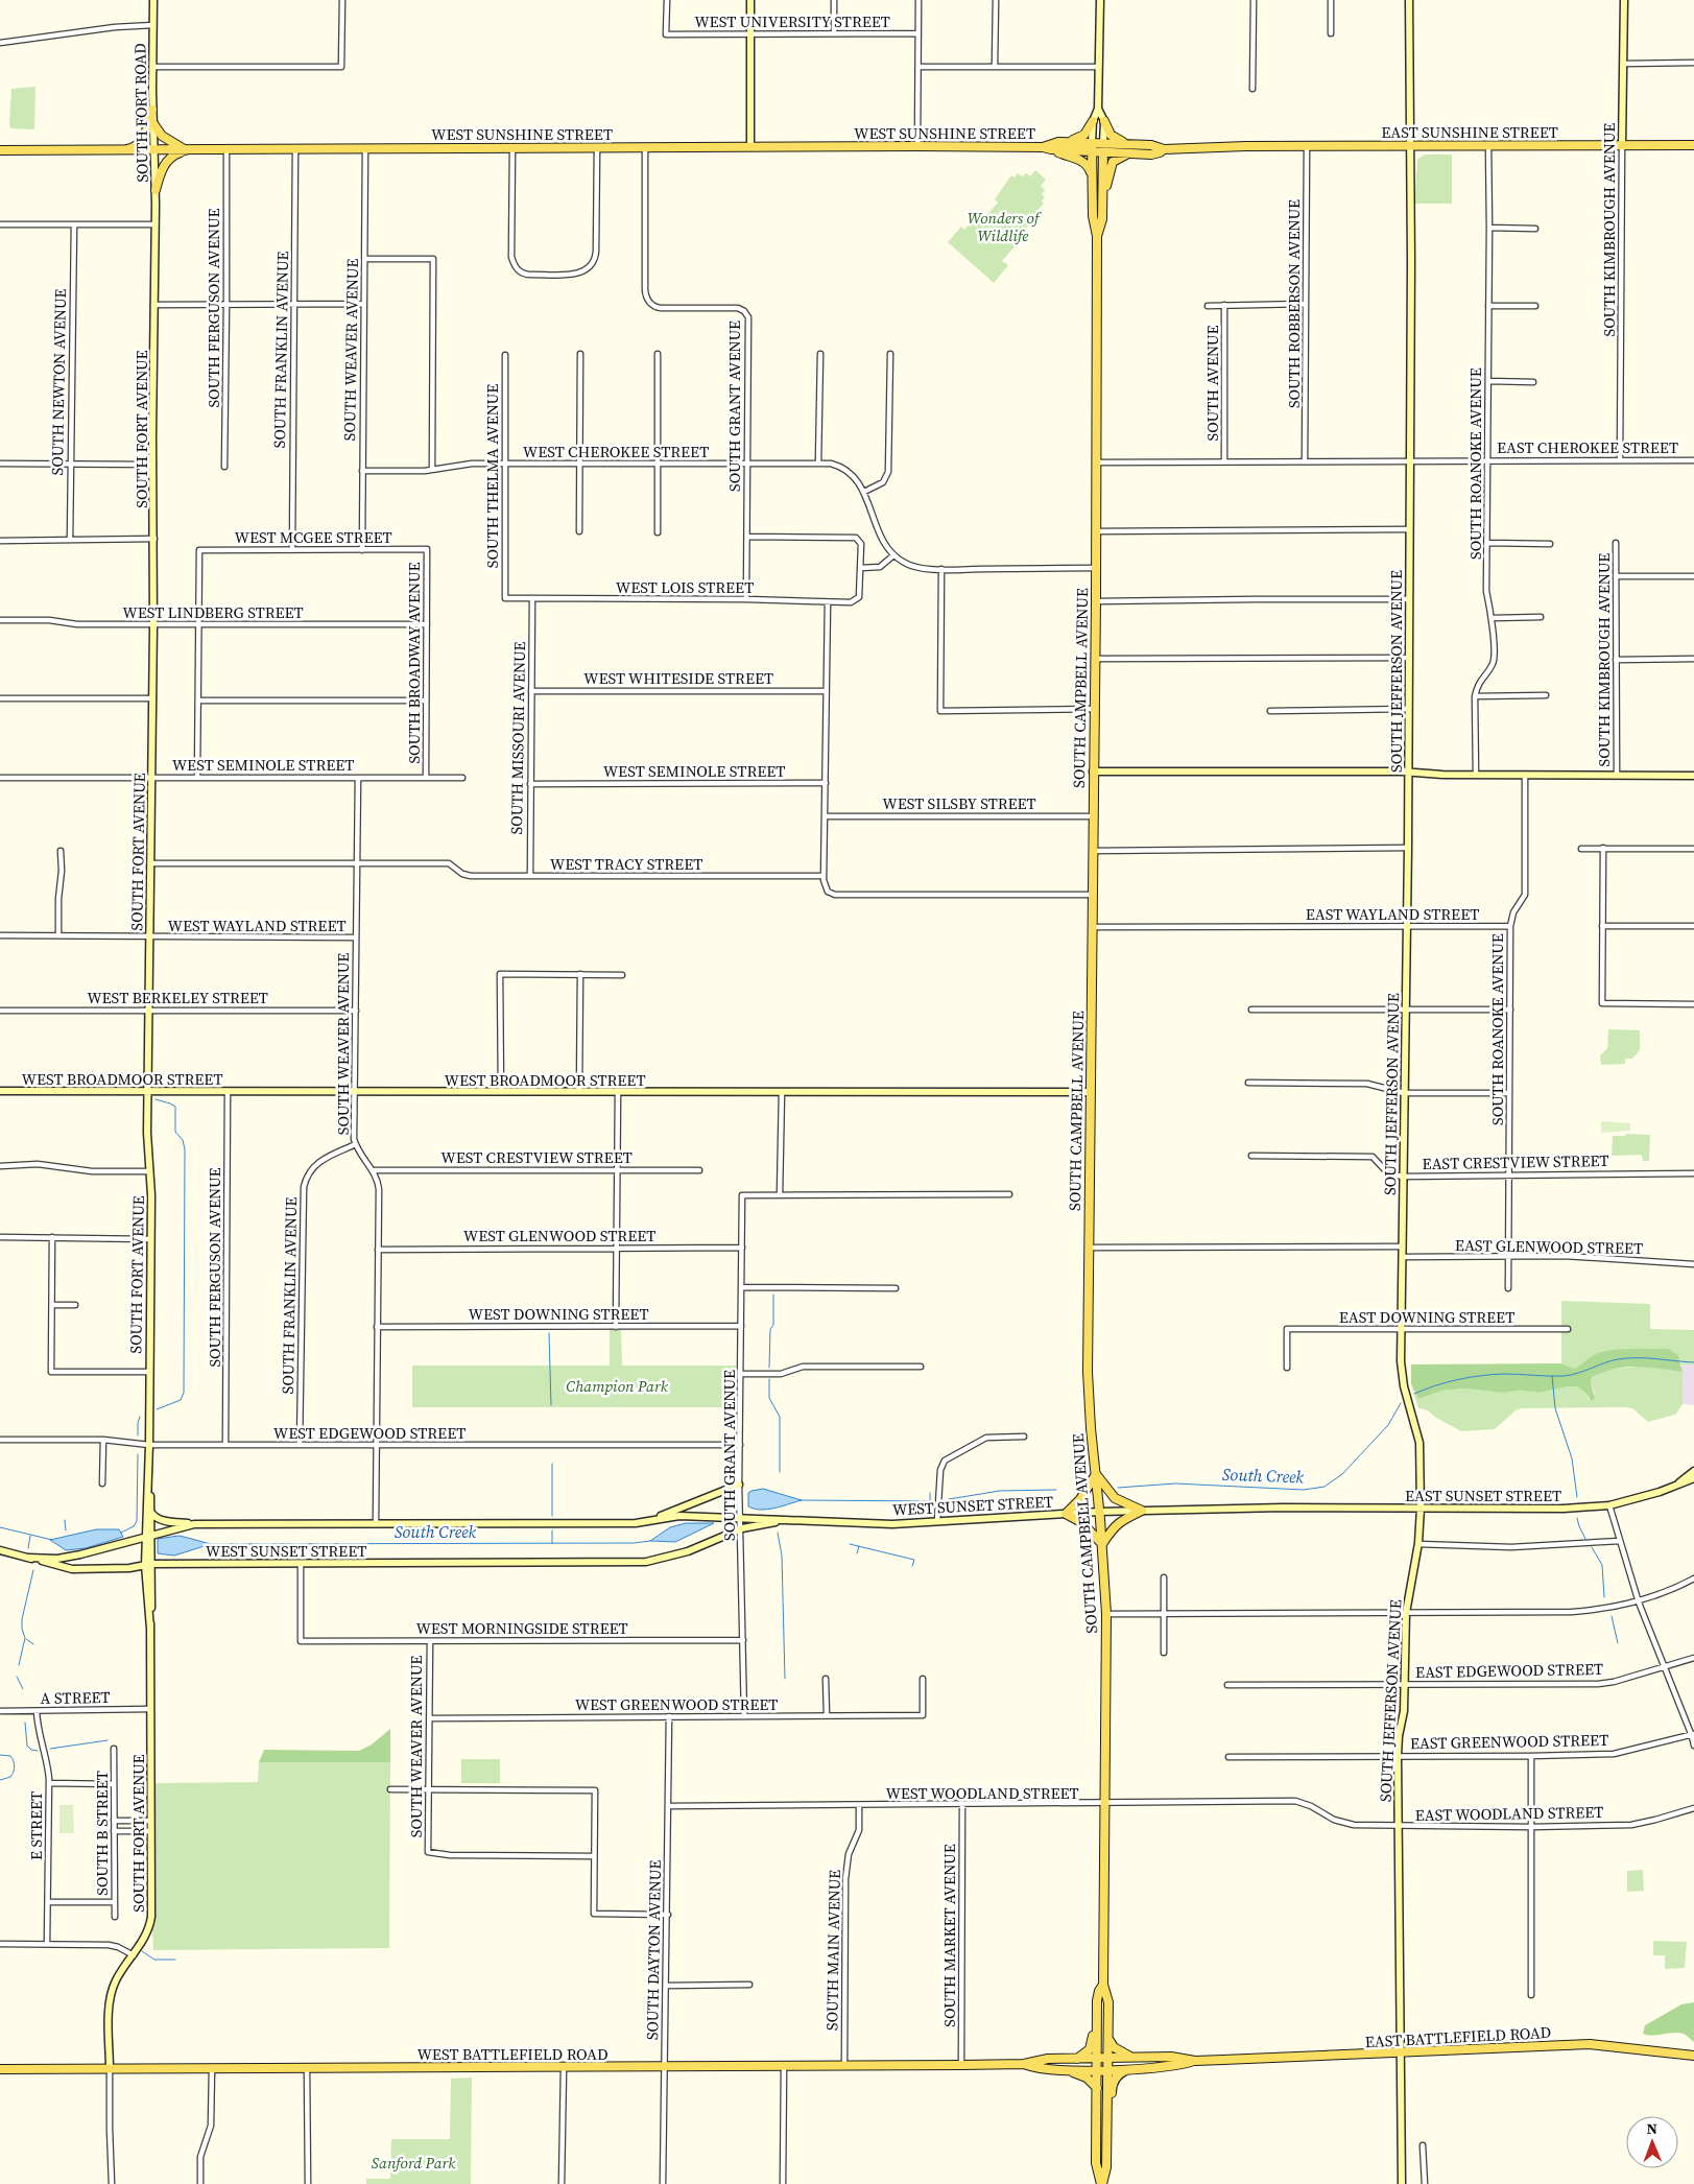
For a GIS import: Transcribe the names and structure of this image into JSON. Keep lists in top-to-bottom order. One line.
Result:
{"streets":{"main road":["EAST SUNSHINE STREET","WEST SUNSHINE STREET","SOUTH CAMPBELL AVENUE","EAST BATTLEFIELD ROAD","WEST BATTLEFIELD ROAD"],"street":["WEST UNIVERSITY STREET","SOUTH FORT ROAD","SOUTH KIMBROUGH AVENUE","SOUTH ROBBERSON AVENUE","SOUTH FERGUSON AVENUE","SOUTH FRANKLIN AVENUE","SOUTH WEAVER AVENUE","SOUTH NEWTON AVENUE","SOUTH AVENUE","SOUTH GRANT AVENUE","SOUTH FORT AVENUE","EAST CHEROKEE STREET","WEST CHEROKEE STREET","SOUTH ROANOKE AVENUE","SOUTH THELMA AVENUE","WEST MCGEE STREET","WEST LOIS STREET","WEST LINDBERG STREET","SOUTH BROADWAY AVENUE","SOUTH JEFFERSON AVENUE","WEST WHITESIDE STREET","SOUTH MISSOURI AVENUE","WEST SEMINOLE STREET","WEST SILSBY STREET","WEST TRACY STREET","EAST WAYLAND STREET","WEST WAYLAND STREET","WEST BERKELEY STREET","WEST BROADMOOR STREET","WEST CRESTVIEW STREET","EAST CRESTVIEW STREET","WEST GLENWOOD STREET","EAST GLENWOOD STREET","WEST DOWNING STREET","EAST DOWNING STREET","WEST EDGEWOOD STREET","EAST SUNSET STREET","WEST SUNSET STREET","WEST MORNINGSIDE STREET","EAST EDGEWOOD STREET","A STREET","WEST GREENWOOD STREET","EAST GREENWOOD STREET","WEST WOODLAND STREET","EAST WOODLAND STREET","E STREET","SOUTH B STREET","SOUTH MARKET AVENUE","SOUTH DAYTON AVENUE","SOUTH MAIN AVENUE"]},"crossings":[["SOUTH FORT ROAD","WEST SUNSHINE STREET"],["SOUTH FORT ROAD","SOUTH FORT AVENUE"],["EAST SUNSHINE STREET","WEST SUNSHINE STREET"],["EAST SUNSHINE STREET","SOUTH KIMBROUGH AVENUE"],["EAST SUNSHINE STREET","SOUTH ROBBERSON AVENUE"],["EAST SUNSHINE STREET","SOUTH ROANOKE AVENUE"],["EAST SUNSHINE STREET","SOUTH JEFFERSON AVENUE"],["WEST SUNSHINE STREET","SOUTH FERGUSON AVENUE"],["WEST SUNSHINE STREET","SOUTH FRANKLIN AVENUE"],["WEST SUNSHINE STREET","SOUTH WEAVER AVENUE"],["WEST SUNSHINE STREET","SOUTH GRANT AVENUE"],["WEST SUNSHINE STREET","SOUTH CAMPBELL AVENUE"],["SOUTH KIMBROUGH AVENUE","EAST CHEROKEE STREET"],["SOUTH ROBBERSON AVENUE","EAST CHEROKEE STREET"],["SOUTH FERGUSON AVENUE","WEST BROADMOOR STREET"],["SOUTH FERGUSON AVENUE","WEST EDGEWOOD STREET"],["SOUTH FRANKLIN AVENUE","SOUTH WEAVER AVENUE"],["SOUTH FRANKLIN AVENUE","WEST MCGEE STREET"],["SOUTH FRANKLIN AVENUE","WEST EDGEWOOD STREET"],["SOUTH WEAVER AVENUE","WEST CHEROKEE STREET"],["SOUTH WEAVER AVENUE","WEST MCGEE STREET"],["SOUTH WEAVER AVENUE","WEST SEMINOLE STREET"],["SOUTH WEAVER AVENUE","WEST TRACY STREET"],["SOUTH WEAVER AVENUE","WEST WAYLAND STREET"],["SOUTH WEAVER AVENUE","WEST BERKELEY STREET"],["SOUTH WEAVER AVENUE","WEST BROADMOOR STREET"],["SOUTH WEAVER AVENUE","WEST CRESTVIEW STREET"],["SOUTH WEAVER AVENUE","WEST GLENWOOD STREET"],["SOUTH WEAVER AVENUE","WEST DOWNING STREET"],["SOUTH WEAVER AVENUE","WEST EDGEWOOD STREET"],["SOUTH WEAVER AVENUE","WEST SUNSET STREET"],["SOUTH WEAVER AVENUE","WEST MORNINGSIDE STREET"],["SOUTH WEAVER AVENUE","WEST GREENWOOD STREET"],["SOUTH AVENUE","EAST CHEROKEE STREET"],["SOUTH GRANT AVENUE","WEST CHEROKEE STREET"],["SOUTH GRANT AVENUE","WEST LOIS STREET"],["SOUTH GRANT AVENUE","WEST GLENWOOD STREET"],["SOUTH GRANT AVENUE","WEST DOWNING STREET"],["SOUTH GRANT AVENUE","WEST EDGEWOOD STREET"],["SOUTH GRANT AVENUE","WEST SUNSET STREET"],["SOUTH GRANT AVENUE","WEST MORNINGSIDE STREET"],["SOUTH GRANT AVENUE","WEST GREENWOOD STREET"],["SOUTH FORT AVENUE","WEST LINDBERG STREET"],["SOUTH FORT AVENUE","WEST SEMINOLE STREET"],["SOUTH FORT AVENUE","WEST TRACY STREET"],["SOUTH FORT AVENUE","WEST WAYLAND STREET"],["SOUTH FORT AVENUE","WEST BERKELEY STREET"],["SOUTH FORT AVENUE","WEST BROADMOOR STREET"],["SOUTH FORT AVENUE","WEST EDGEWOOD STREET"],["SOUTH FORT AVENUE","WEST SUNSET STREET"],["SOUTH FORT AVENUE","A STREET"],["SOUTH FORT AVENUE","WEST BATTLEFIELD ROAD"],["EAST CHEROKEE STREET","SOUTH ROANOKE AVENUE"],["EAST CHEROKEE STREET","SOUTH JEFFERSON AVENUE"],["WEST CHEROKEE STREET","SOUTH THELMA AVENUE"],["SOUTH ROANOKE AVENUE","EAST WAYLAND STREET"],["SOUTH ROANOKE AVENUE","EAST CRESTVIEW STREET"],["SOUTH ROANOKE AVENUE","EAST GLENWOOD STREET"],["SOUTH THELMA AVENUE","WEST LOIS STREET"],["WEST MCGEE STREET","WEST LINDBERG STREET"],["WEST MCGEE STREET","SOUTH BROADWAY AVENUE"],["WEST LOIS STREET","SOUTH MISSOURI AVENUE"],["WEST LINDBERG STREET","SOUTH BROADWAY AVENUE"],["SOUTH BROADWAY AVENUE","WEST SEMINOLE STREET"],["SOUTH JEFFERSON AVENUE","EAST WAYLAND STREET"],["SOUTH JEFFERSON AVENUE","EAST CRESTVIEW STREET"],["SOUTH JEFFERSON AVENUE","EAST GLENWOOD STREET"],["SOUTH JEFFERSON AVENUE","EAST DOWNING STREET"],["SOUTH JEFFERSON AVENUE","EAST SUNSET STREET"],["SOUTH JEFFERSON AVENUE","EAST EDGEWOOD STREET"],["SOUTH JEFFERSON AVENUE","EAST GREENWOOD STREET"],["SOUTH JEFFERSON AVENUE","EAST WOODLAND STREET"],["SOUTH JEFFERSON AVENUE","EAST BATTLEFIELD ROAD"],["WEST WHITESIDE STREET","SOUTH MISSOURI AVENUE"],["SOUTH CAMPBELL AVENUE","WEST SILSBY STREET"],["SOUTH CAMPBELL AVENUE","EAST WAYLAND STREET"],["SOUTH CAMPBELL AVENUE","WEST BROADMOOR STREET"],["SOUTH CAMPBELL AVENUE","WEST SUNSET STREET"],["SOUTH CAMPBELL AVENUE","WEST WOODLAND STREET"],["SOUTH CAMPBELL AVENUE","WEST BATTLEFIELD ROAD"],["SOUTH MISSOURI AVENUE","WEST SEMINOLE STREET"],["SOUTH MISSOURI AVENUE","WEST TRACY STREET"],["EAST SUNSET STREET","WEST SUNSET STREET"],["WEST SUNSET STREET","WEST MORNINGSIDE STREET"],["A STREET","E STREET"],["WEST GREENWOOD STREET","SOUTH DAYTON AVENUE"],["WEST WOODLAND STREET","EAST WOODLAND STREET"],["WEST WOODLAND STREET","SOUTH MARKET AVENUE"],["WEST WOODLAND STREET","SOUTH DAYTON AVENUE"],["WEST WOODLAND STREET","SOUTH MAIN AVENUE"],["SOUTH MARKET AVENUE","WEST BATTLEFIELD ROAD"],["SOUTH DAYTON AVENUE","WEST BATTLEFIELD ROAD"],["SOUTH MAIN AVENUE","WEST BATTLEFIELD ROAD"],["EAST BATTLEFIELD ROAD","WEST BATTLEFIELD ROAD"]],"water":["South Creek"],"parks":["Wonders of Wildlife","Champion Park","Sanford Park"],"north":"top"}
